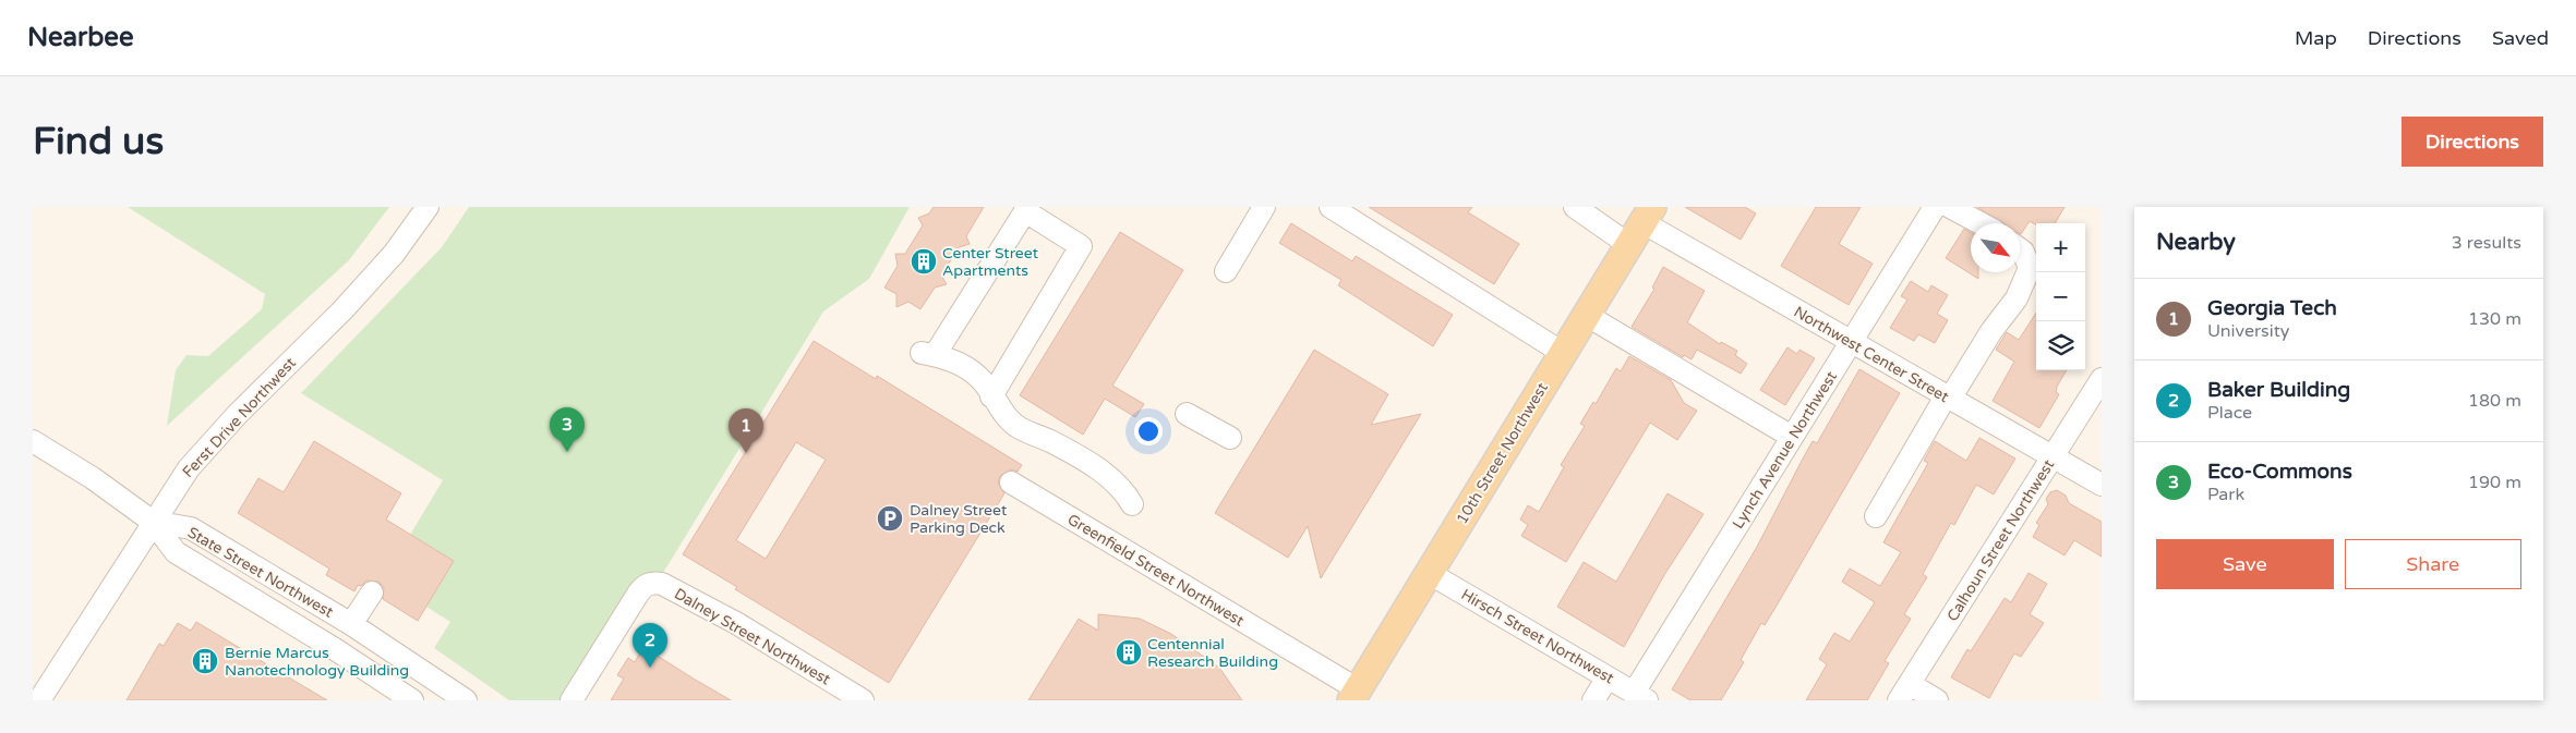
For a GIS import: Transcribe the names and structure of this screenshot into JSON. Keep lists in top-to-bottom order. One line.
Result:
{"streets":{"main road":["10th Street Northwest"],"street":["Northwest Center Street","Ferst Drive Northwest","Lynch Avenue Northwest","Calhoun Street Northwest","Greenfield Street Northwest","State Street Northwest","Dalney Street Northwest","Hirsch Street Northwest"]},"crossings":[["Northwest Center Street","Lynch Avenue Northwest"],["Northwest Center Street","10th Street Northwest"],["Northwest Center Street","Calhoun Street Northwest"],["Ferst Drive Northwest","State Street Northwest"],["Lynch Avenue Northwest","Hirsch Street Northwest"],["10th Street Northwest","Greenfield Street Northwest"],["10th Street Northwest","Hirsch Street Northwest"]],"places":{"building":["Center Street Apartments","Centennial Research Building","Bernie Marcus Nanotechnology Building"],"parking":["Dalney Street Parking Deck"]},"north":"bottom right","page":{"header":"Nearbee","nav":["Map","Directions","Saved"],"buttons":["Directions",["Save","Share"]],"title":"Find us","heading":["Nearby","3 results"],"map_buttons":["+","−"],"list":[{"mark":"1","name":"Georgia Tech","note":"University","value":"130 m"},{"mark":"2","name":"Baker Building","note":"Place","value":"180 m"},{"mark":"3","name":"Eco-Commons","note":"Park","value":"190 m"}],"pins":["3","1","2"]}}
